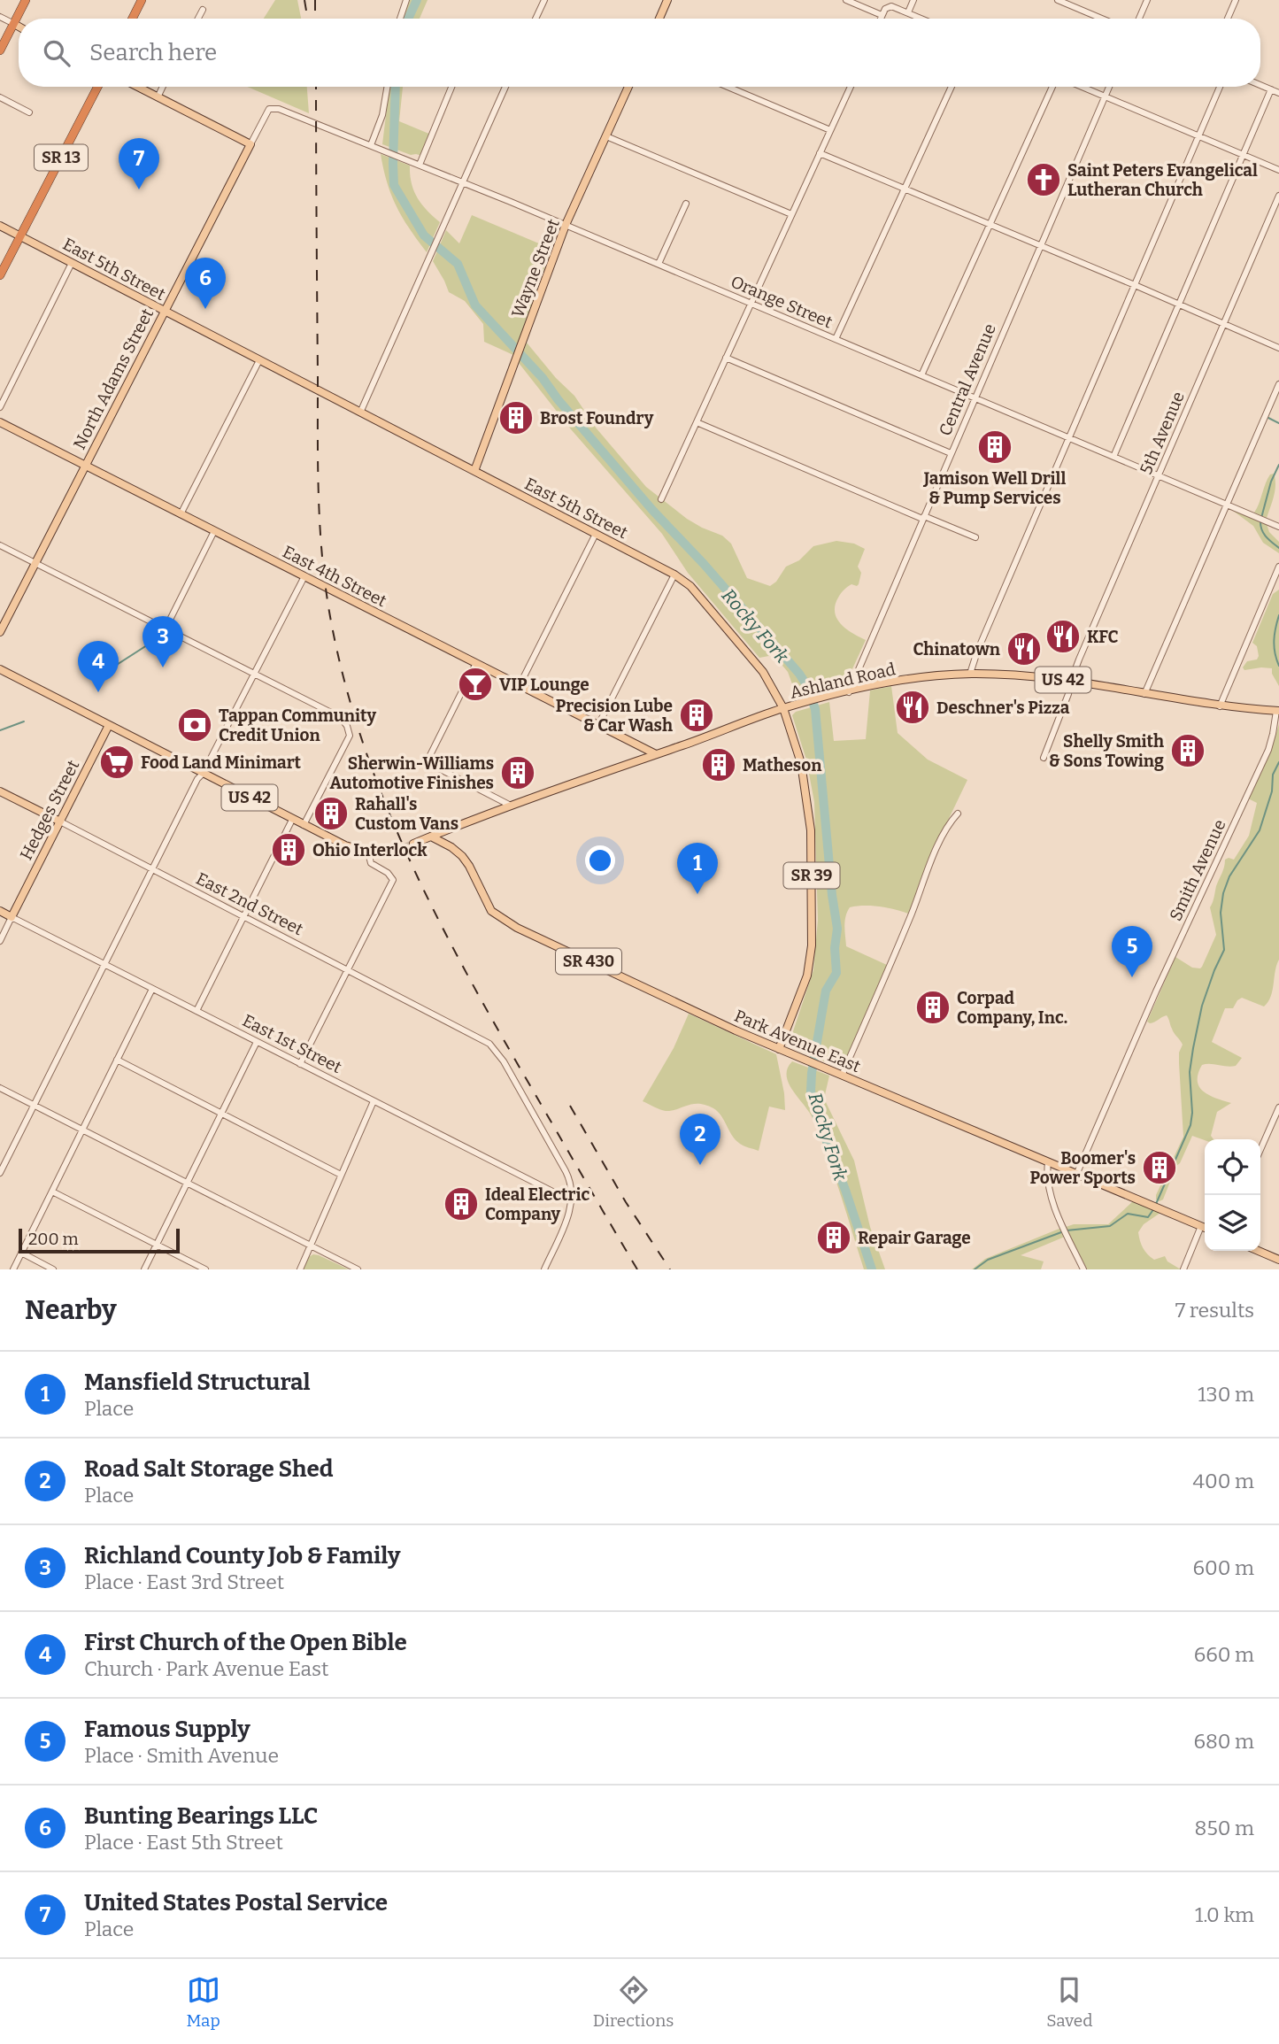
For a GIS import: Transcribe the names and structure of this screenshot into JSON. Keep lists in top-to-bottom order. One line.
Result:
{"streets":{"highway":["SR 13"],"main road":["Wayne Street","East 5th Street","North Adams Street","East 4th Street","US 42","Ashland Road","Hedges Street","SR 39","East 2nd Street","SR 430","Park Avenue East","East 1st Street"],"street":["Orange Street","Central Avenue","5th Avenue","Smith Avenue"]},"crossings":[["SR 13","East 5th Street"],["Wayne Street","East 5th Street"],["Wayne Street","Orange Street"],["East 5th Street","North Adams Street"],["East 5th Street","Ashland Road"],["East 5th Street","Park Avenue East"],["Orange Street","North Adams Street"],["Orange Street","Central Avenue"],["Orange Street","5th Avenue"],["North Adams Street","East 4th Street"],["Central Avenue","Ashland Road"],["5th Avenue","Ashland Road"],["East 4th Street","Ashland Road"],["US 42","Ashland Road"],["US 42","Hedges Street"],["US 42","Park Avenue East"],["Ashland Road","Smith Avenue"],["Ashland Road","Park Avenue East"],["Hedges Street","East 2nd Street"],["Hedges Street","East 1st Street"],["Smith Avenue","Park Avenue East"],["East 2nd Street","East 1st Street"]],"water":["Rocky Fork"],"places":{"church":["Saint Peters Evangelical Lutheran Church"],"building":["Brost Foundry","Jamison Well Drill & Pump Services","Precision Lube & Car Wash","Shelly Smith & Sons Towing","Matheson","Sherwin-Williams Automotive Finishes","Rahall's Custom Vans","Ohio Interlock","Corpad Company, Inc.","Boomer's Power Sports","Ideal Electric Company","Repair Garage"],"restaurant":["KFC","Chinatown","Deschner's Pizza"],"bar":["VIP Lounge"],"bank":["Tappan Community Credit Union"],"supermarket":["Food Land Minimart"]},"scale_bar":"200 m","page":{"search":"Search here","pins":["7","6","3","4","1","5","2"],"scale":"200 m","heading":["Nearby","7 results"],"list":[{"mark":"1","name":"Mansfield Structural","note":"Place","value":"130 m"},{"mark":"2","name":"Road Salt Storage Shed","note":"Place","value":"400 m"},{"mark":"3","name":"Richland County Job & Family","note":"Place · East 3rd Street","value":"600 m"},{"mark":"4","name":"First Church of the Open Bible","note":"Church · Park Avenue East","value":"660 m"},{"mark":"5","name":"Famous Supply","note":"Place · Smith Avenue","value":"680 m"},{"mark":"6","name":"Bunting Bearings LLC","note":"Place · East 5th Street","value":"850 m"},{"mark":"7","name":"United States Postal Service","note":"Place","value":"1.0 km"}],"nav":["Map","Directions","Saved"]}}
